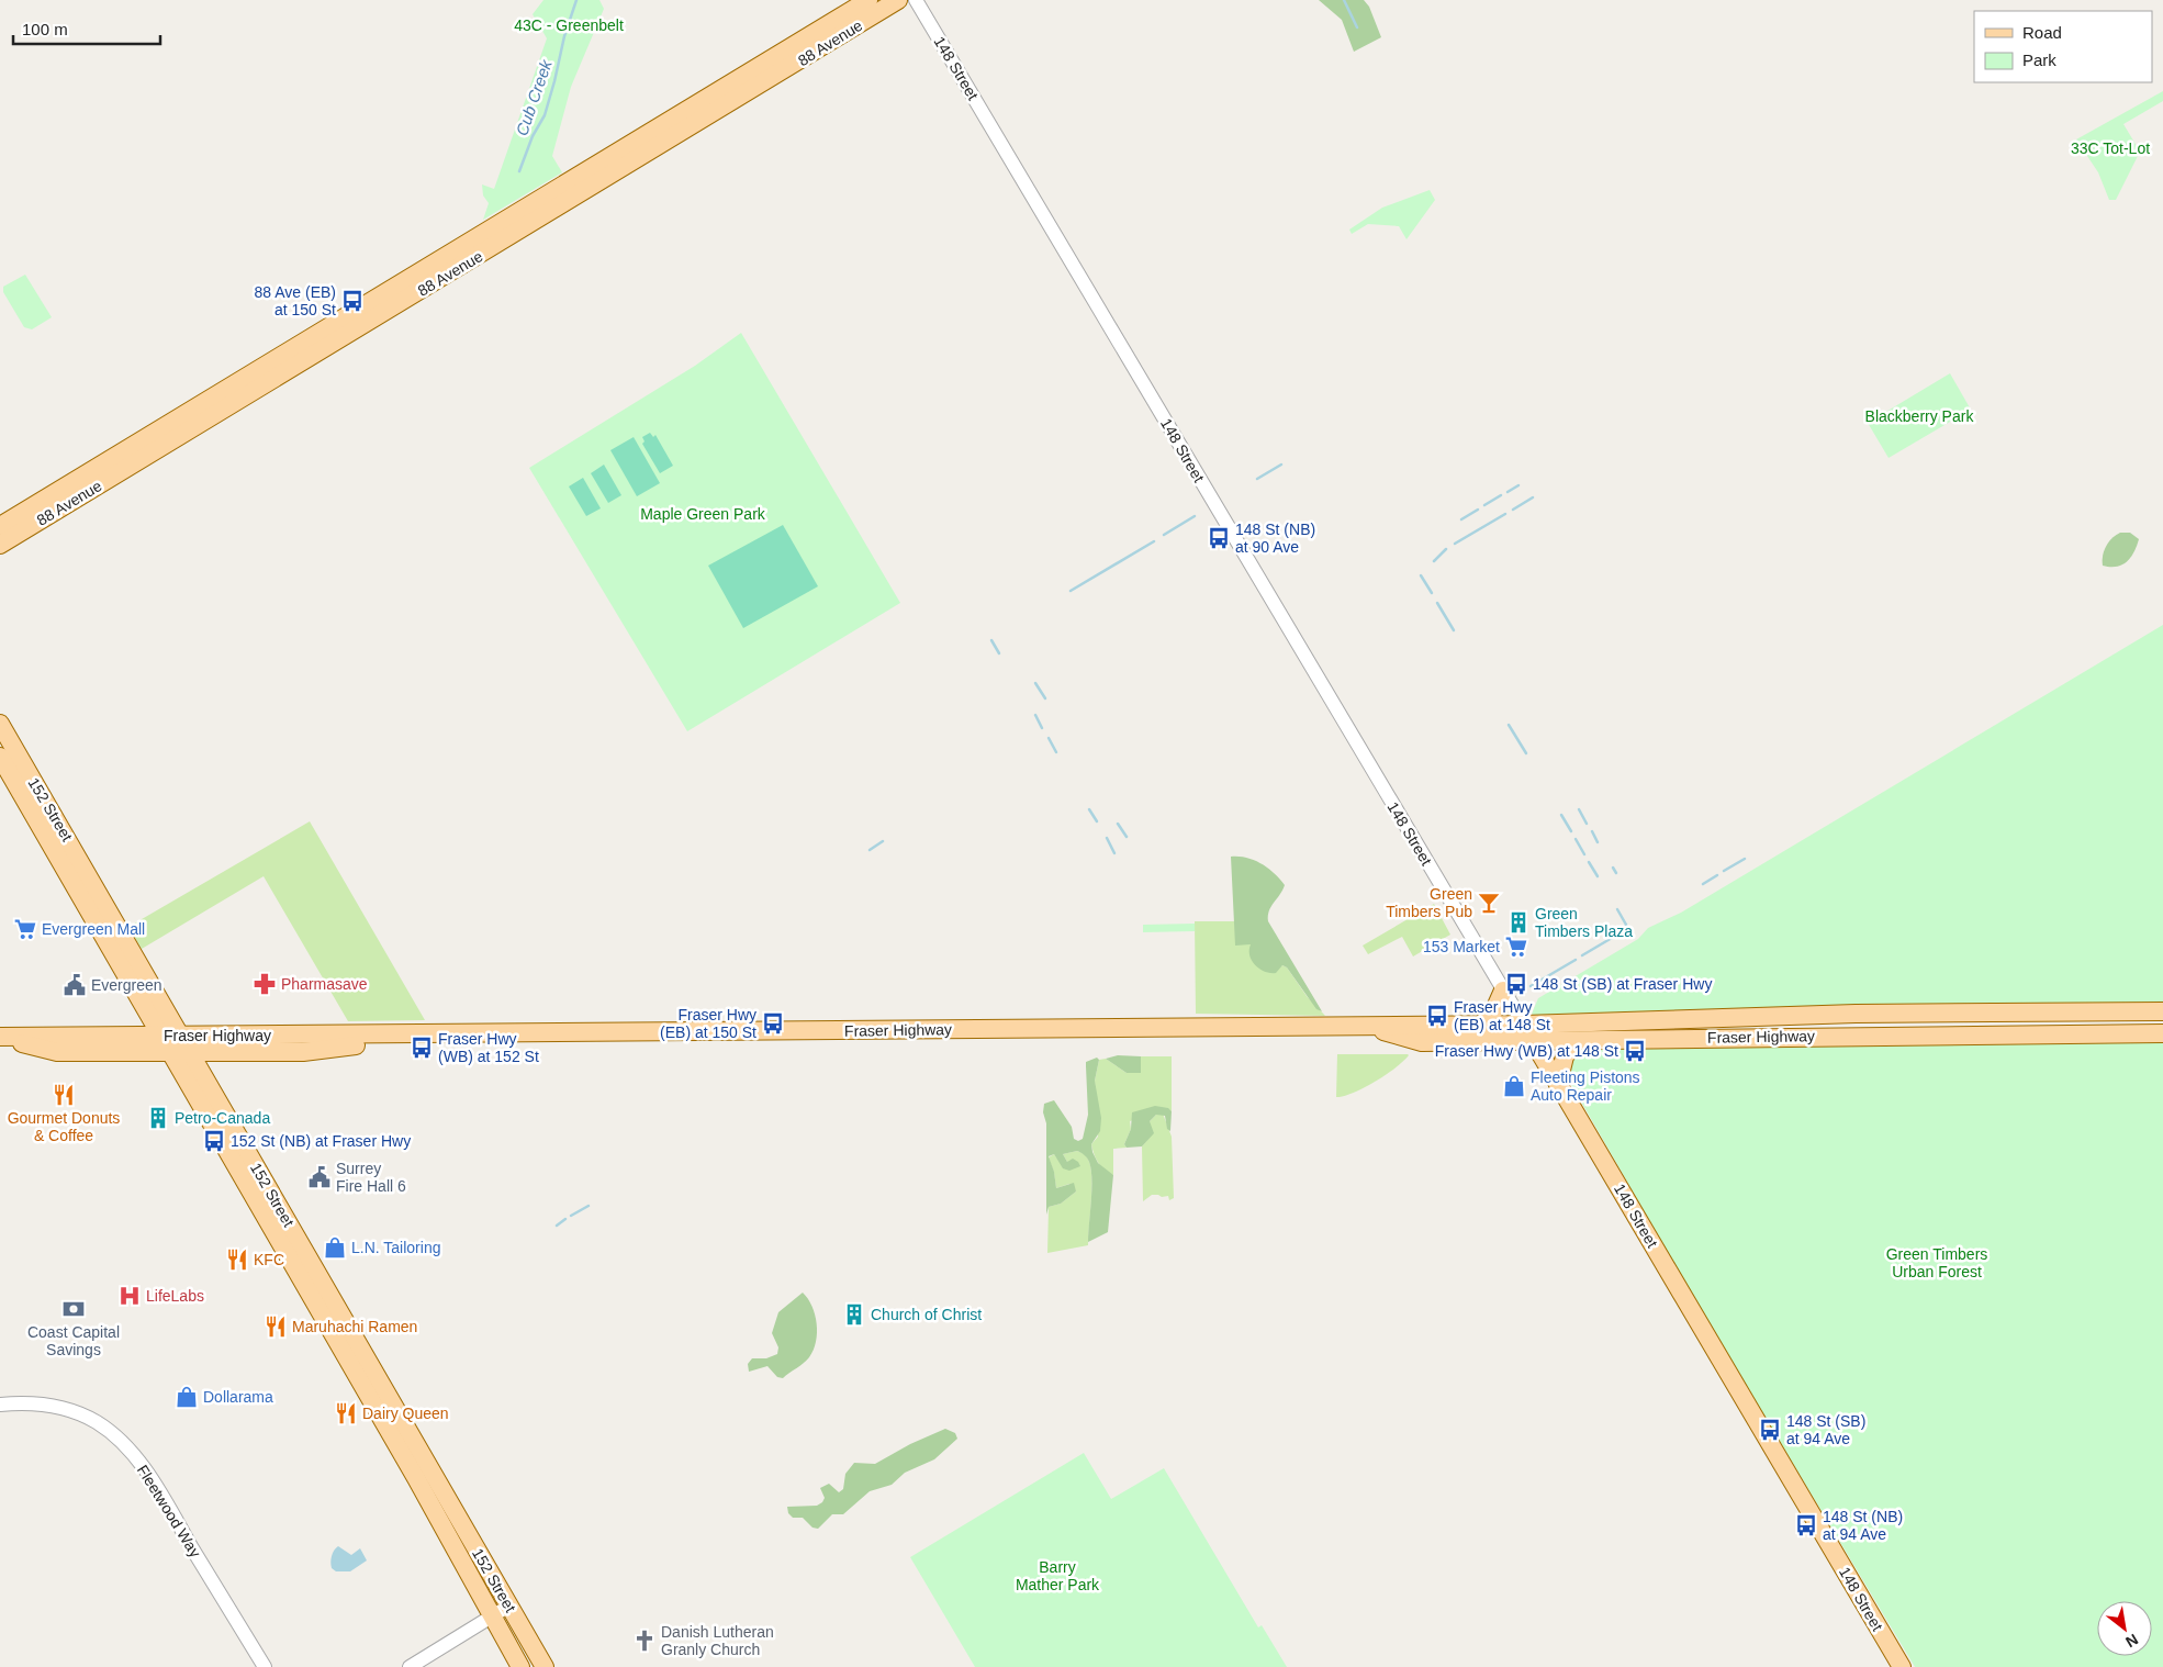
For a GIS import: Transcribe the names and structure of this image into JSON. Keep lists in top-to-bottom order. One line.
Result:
{"streets":{"main road":["88 Avenue","148 Street","152 Street","Fraser Highway"],"street":["Fleetwood Way"]},"crossings":[["148 Street","Fraser Highway"],["152 Street","Fraser Highway"]],"water":["Cub Creek"],"parks":["43C - Greenbelt","33C Tot-Lot","Blackberry Park","Maple Green Park","Green Timbers Urban Forest","Barry Mather Park"],"places":{"bus stop":["88 Ave (EB) at 150 St","148 St (NB) at 90 Ave","148 St (SB) at Fraser Hwy","Fraser Hwy (EB) at 148 St","Fraser Hwy (EB) at 150 St","Fraser Hwy (WB) at 152 St","Fraser Hwy (WB) at 148 St","152 St (NB) at Fraser Hwy","148 St (SB) at 94 Ave","148 St (NB) at 94 Ave"],"bar":["Green Timbers Pub"],"building":["Green Timbers Plaza","Petro-Canada","Church of Christ"],"supermarket":["Evergreen Mall","153 Market"],"pharmacy":["Pharmasave"],"public building":["Evergreen","Surrey Fire Hall 6"],"shop":["Fleeting Pistons Auto Repair","L.N. Tailoring","Dollarama"],"restaurant":["Gourmet Donuts & Coffee","KFC","Maruhachi Ramen","Dairy Queen"],"hospital":["LifeLabs"],"bank":["Coast Capital Savings"],"church":["Danish Lutheran Granly Church"]},"legend":["Road","Park"],"scale_bar":"100 m","north":"bottom right"}
